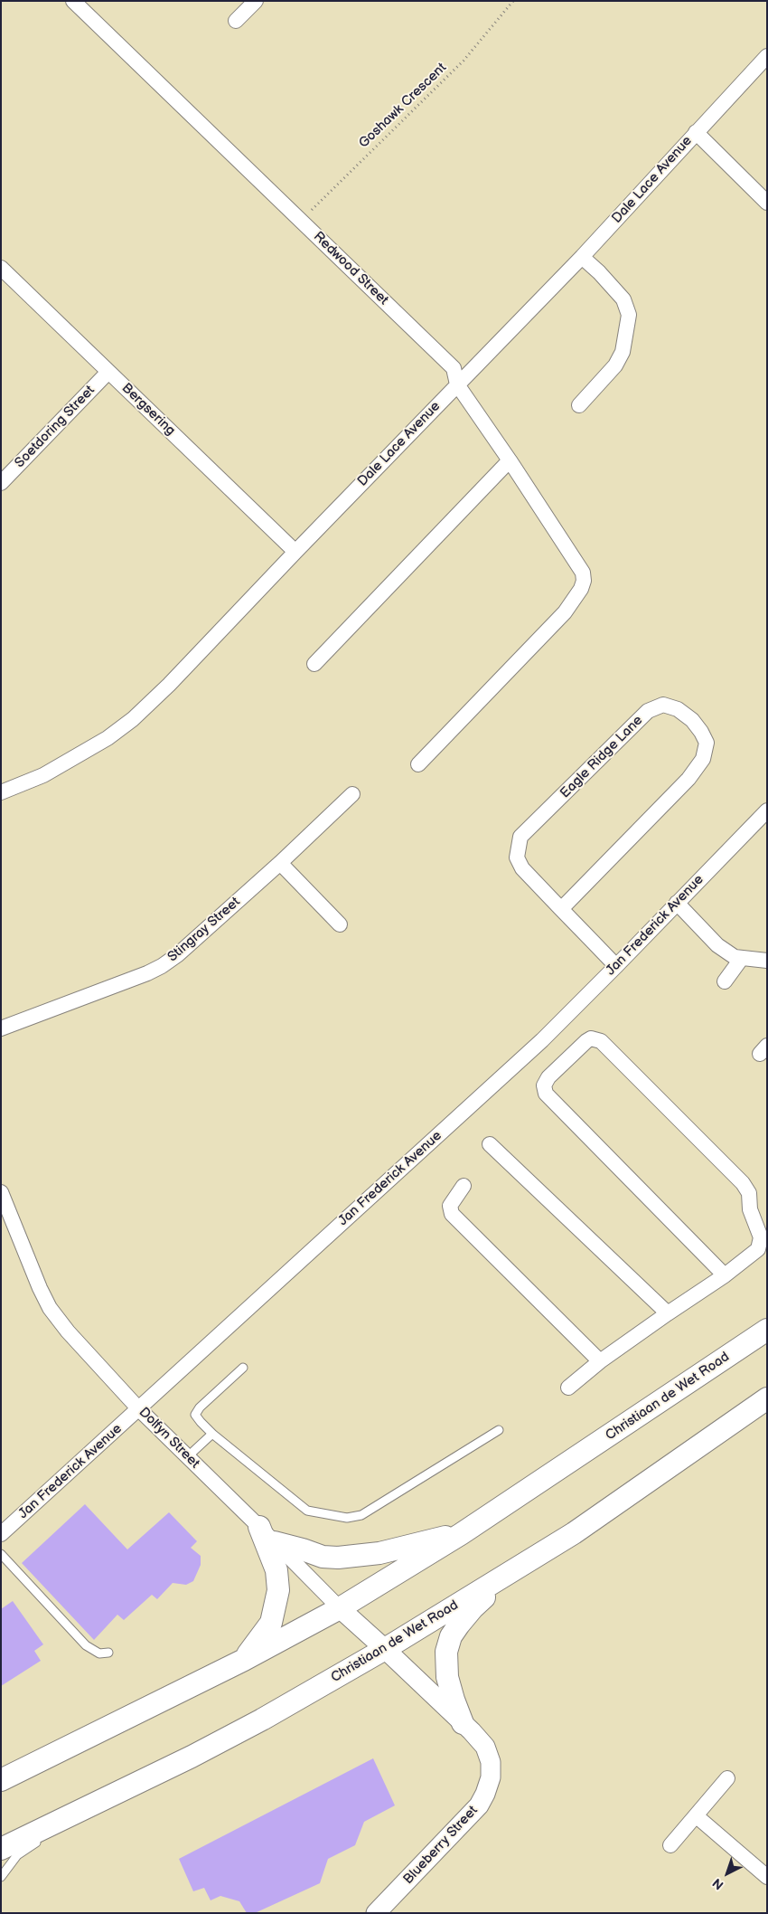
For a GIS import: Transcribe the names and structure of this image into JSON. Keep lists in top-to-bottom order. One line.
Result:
{"streets":{"main road":["Christiaan de Wet Road"],"street":["Dale Lace Avenue","Redwood Street","Bergsering","Soetdoring Street","Eagle Ridge Lane","Jan Frederick Avenue","Stingray Street","Dolfyn Street","Blueberry Street"],"path":["Goshawk Crescent"]},"crossings":[["Goshawk Crescent","Redwood Street"],["Dale Lace Avenue","Redwood Street"],["Dale Lace Avenue","Bergsering"],["Bergsering","Soetdoring Street"],["Eagle Ridge Lane","Jan Frederick Avenue"],["Jan Frederick Avenue","Dolfyn Street"],["Christiaan de Wet Road","Dolfyn Street"],["Christiaan de Wet Road","Blueberry Street"],["Dolfyn Street","Blueberry Street"]],"north":"bottom left"}
